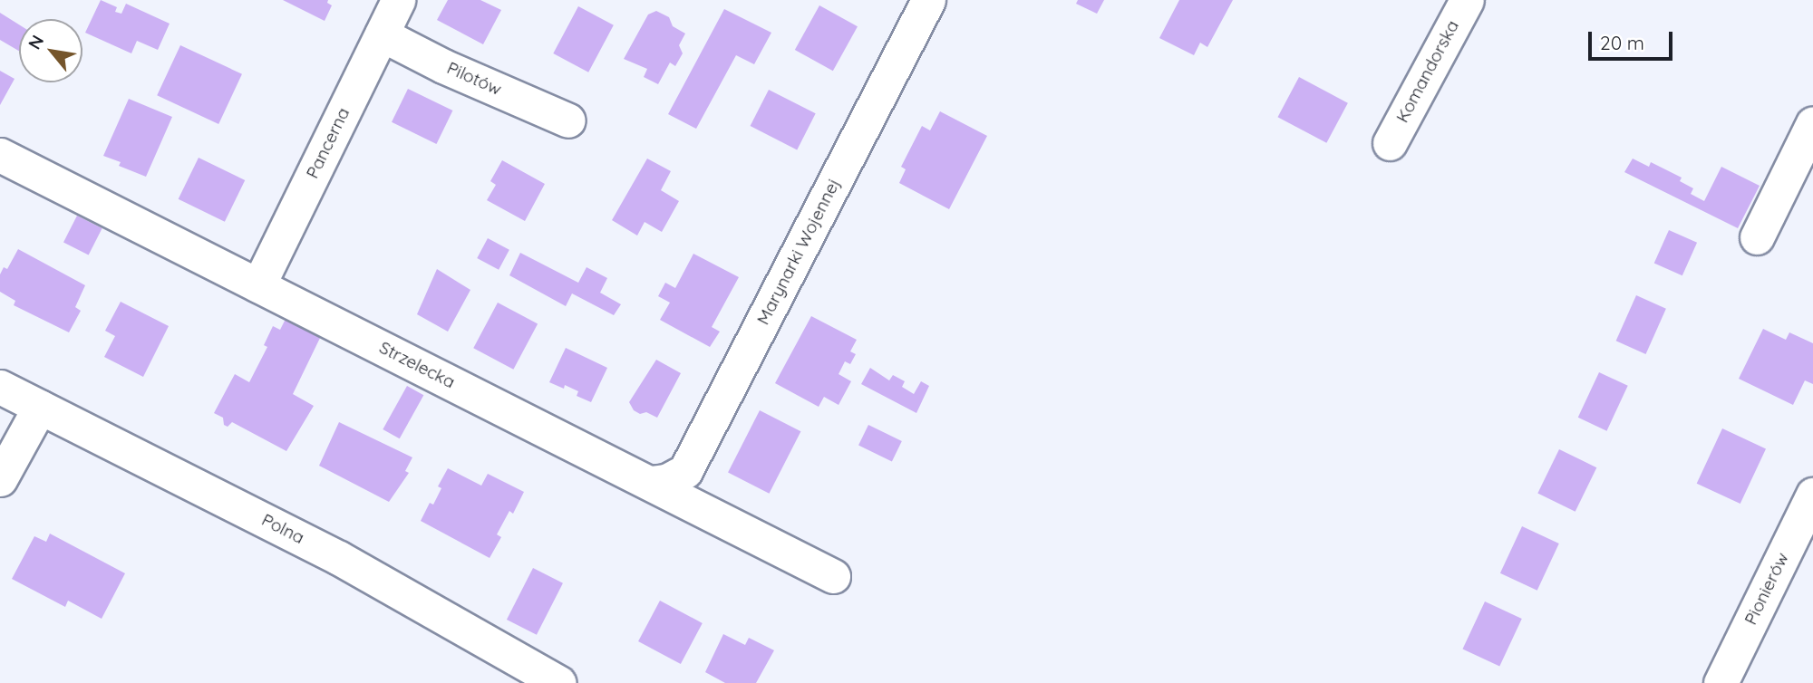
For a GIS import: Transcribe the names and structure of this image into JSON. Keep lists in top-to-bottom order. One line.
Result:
{"streets":{"street":["Komandorska","Pilotów","Pancerna","Marynarki Wojennej","Strzelecka","Polna","Pionierów"]},"crossings":[["Pilotów","Pancerna"],["Pancerna","Strzelecka"],["Marynarki Wojennej","Strzelecka"]],"scale_bar":"20 m","north":"top left"}
